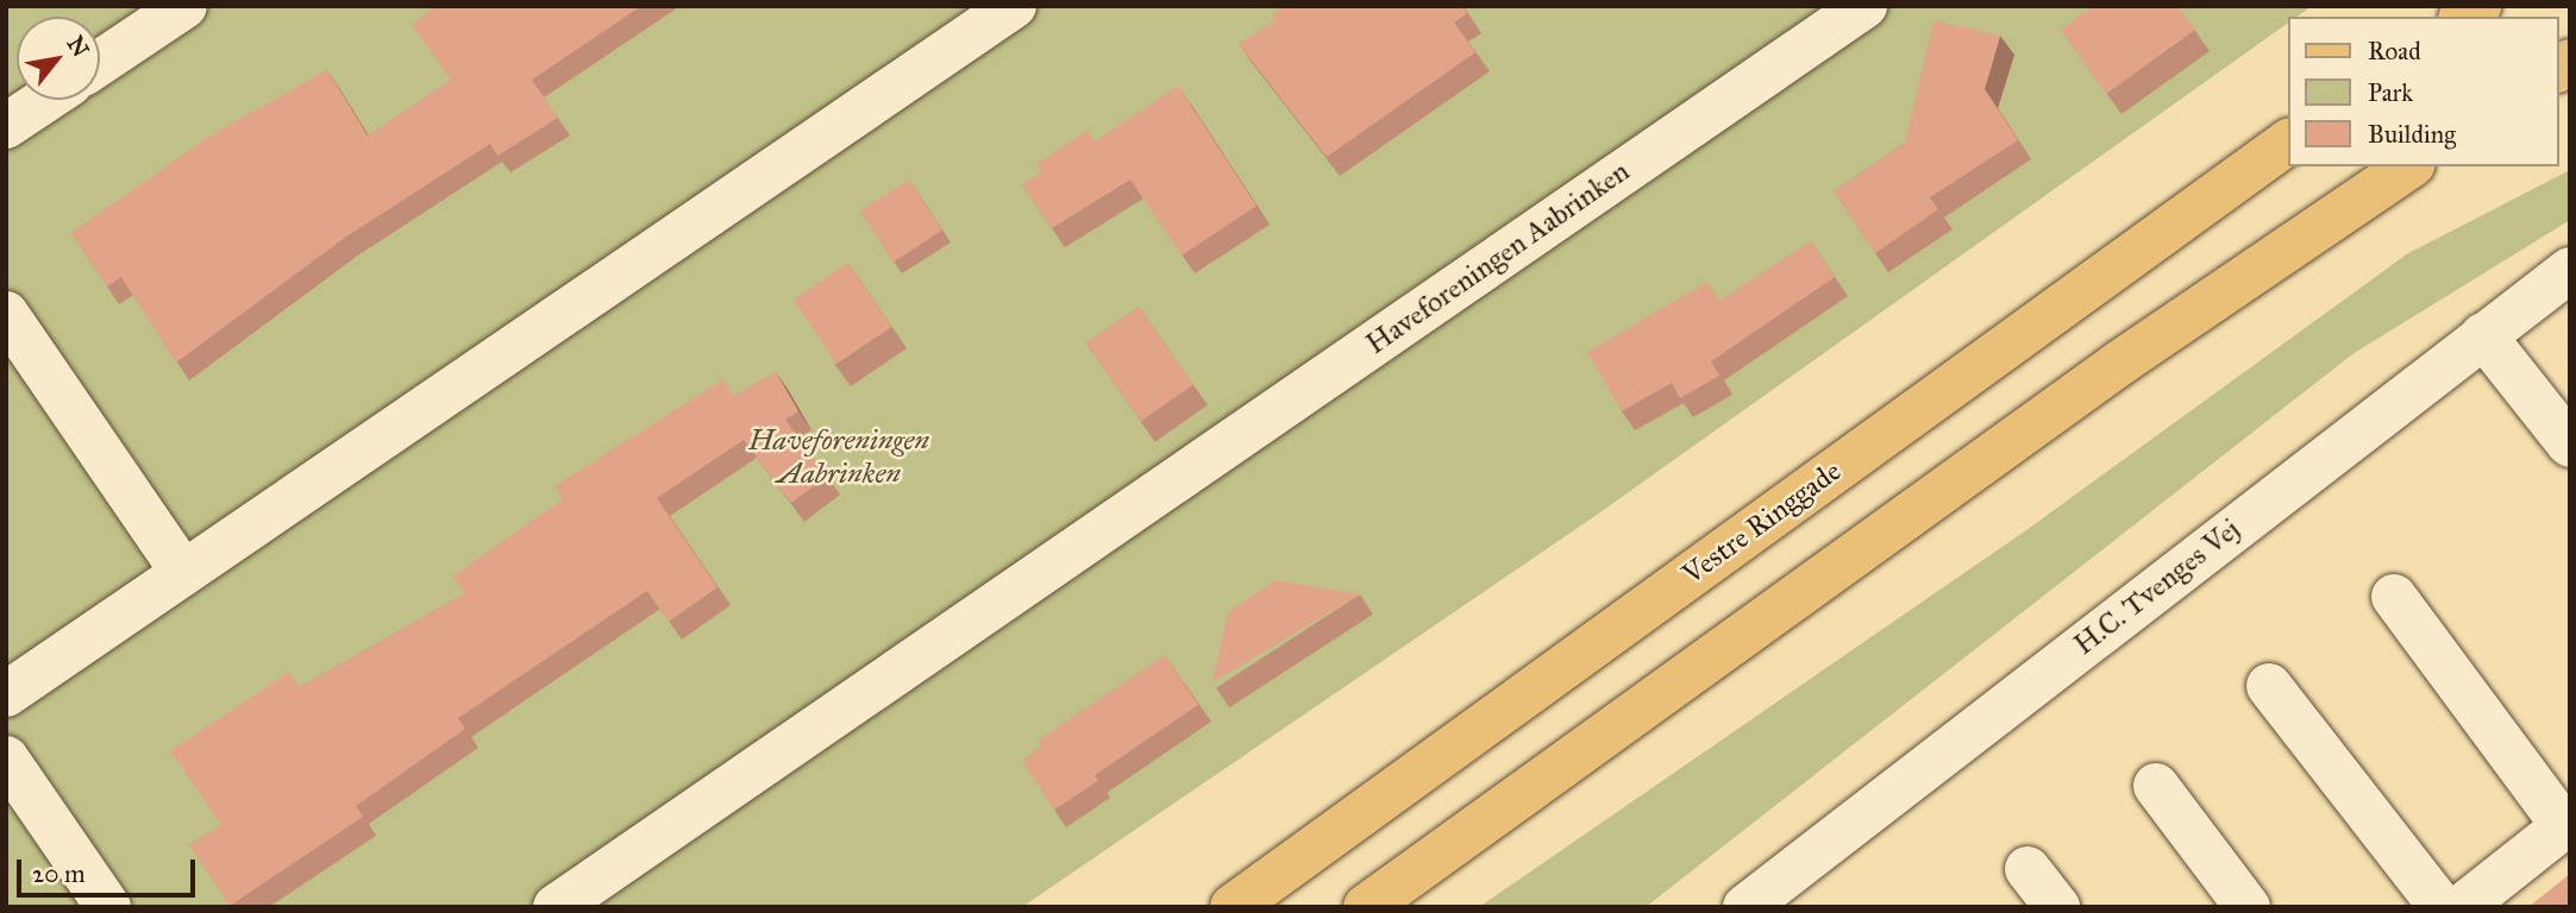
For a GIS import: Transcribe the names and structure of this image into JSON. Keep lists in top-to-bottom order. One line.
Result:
{"streets":{"main road":["Vestre Ringgade"],"street":["Haveforeningen Aabrinken","H.C. Tvenges Vej"]},"parks":["Haveforeningen Aabrinken"],"legend":["Road","Park","Building"],"scale_bar":"20 m","north":"top right"}
